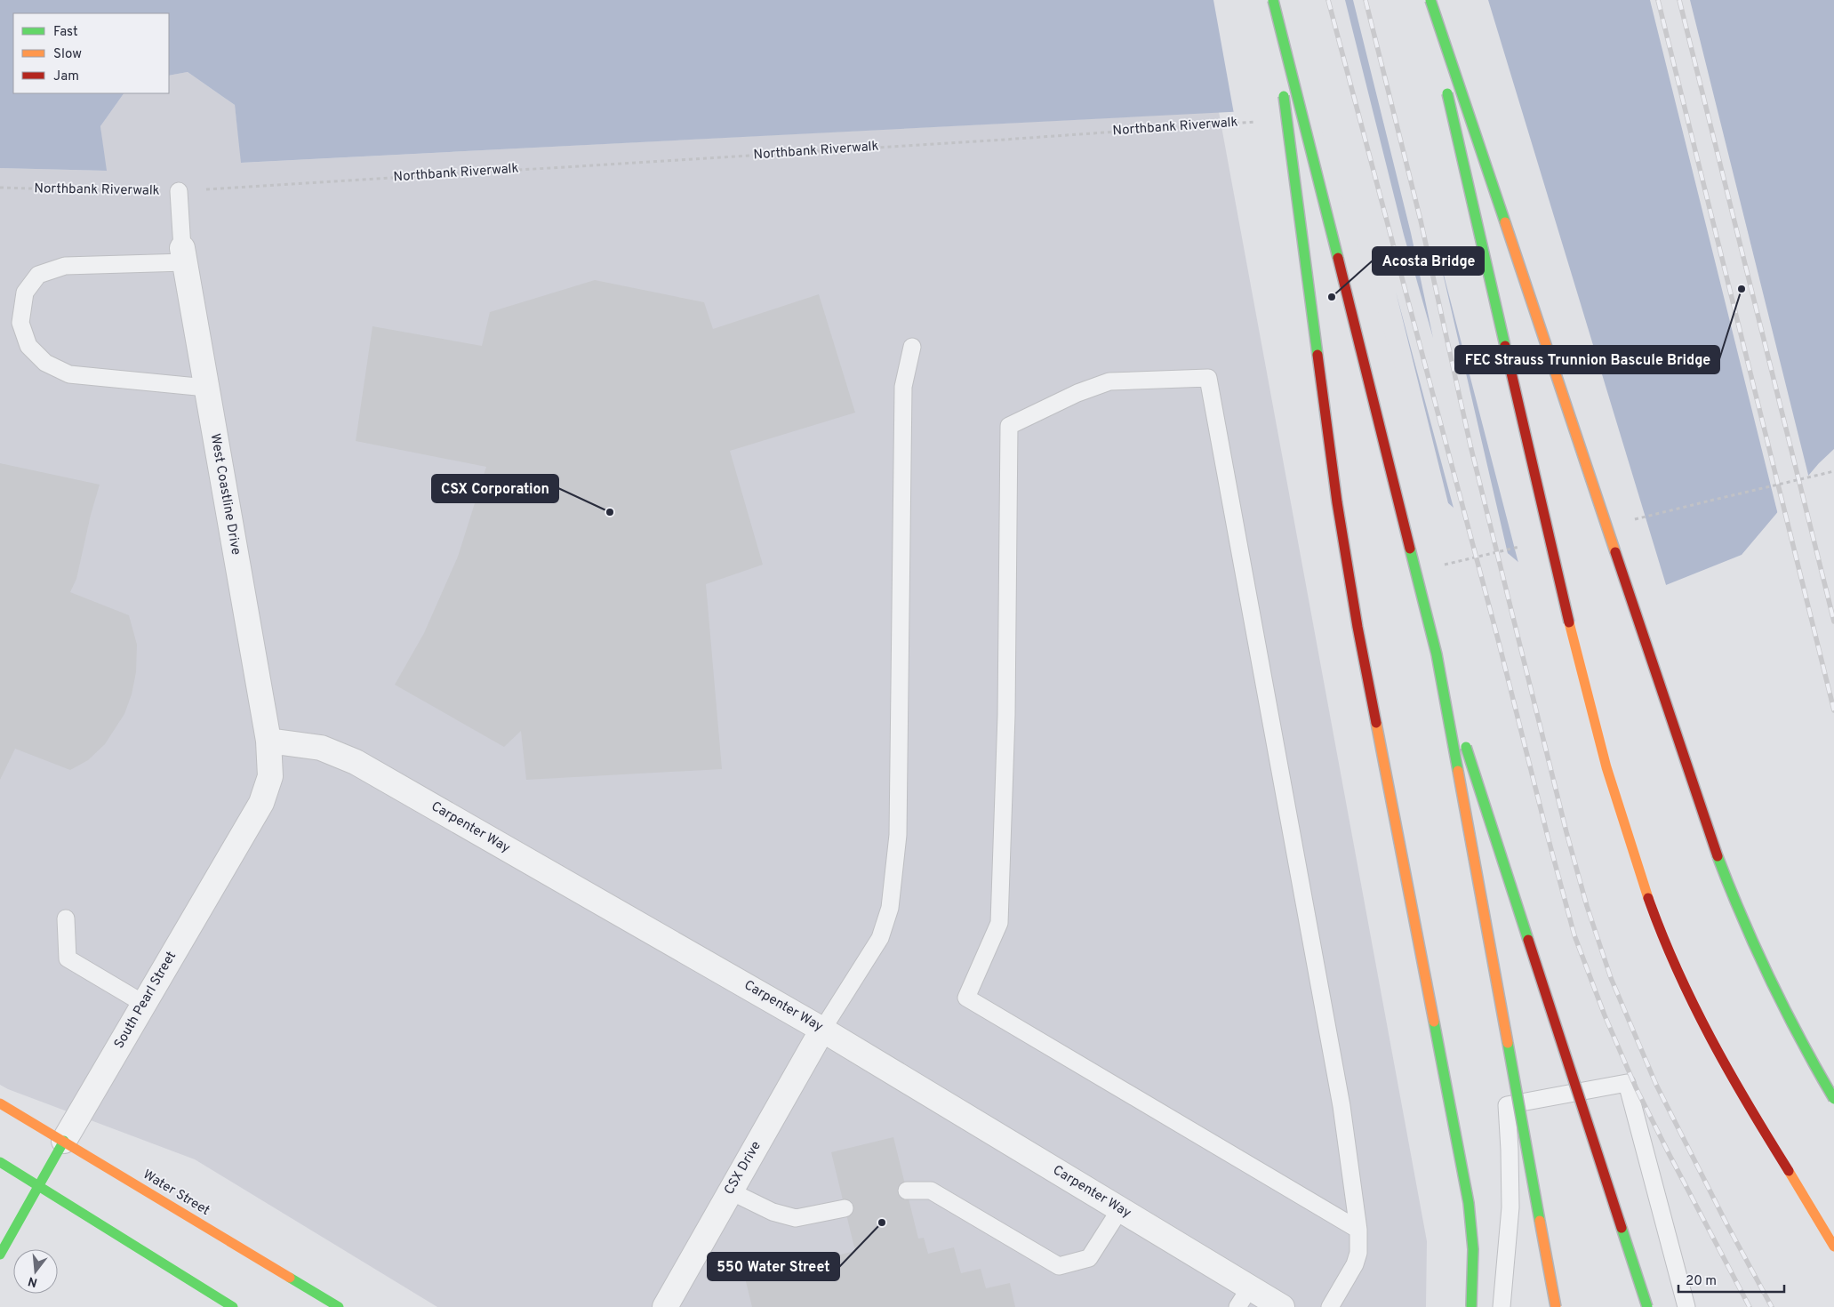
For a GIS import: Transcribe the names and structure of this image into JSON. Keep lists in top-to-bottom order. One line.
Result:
{"streets":{"main road":["South Pearl Street","Water Street"],"street":["West Coastline Drive","Carpenter Way","CSX Drive"],"path":["Northbank Riverwalk"]},"crossings":[["West Coastline Drive","Carpenter Way"],["West Coastline Drive","South Pearl Street"],["Carpenter Way","South Pearl Street"],["Carpenter Way","CSX Drive"],["South Pearl Street","Water Street"]],"places":["FEC Strauss Trunnion Bascule Bridge","Acosta Bridge","CSX Corporation","550 Water Street"],"legend":["Fast","Slow","Jam"],"scale_bar":"20 m","north":"bottom"}
